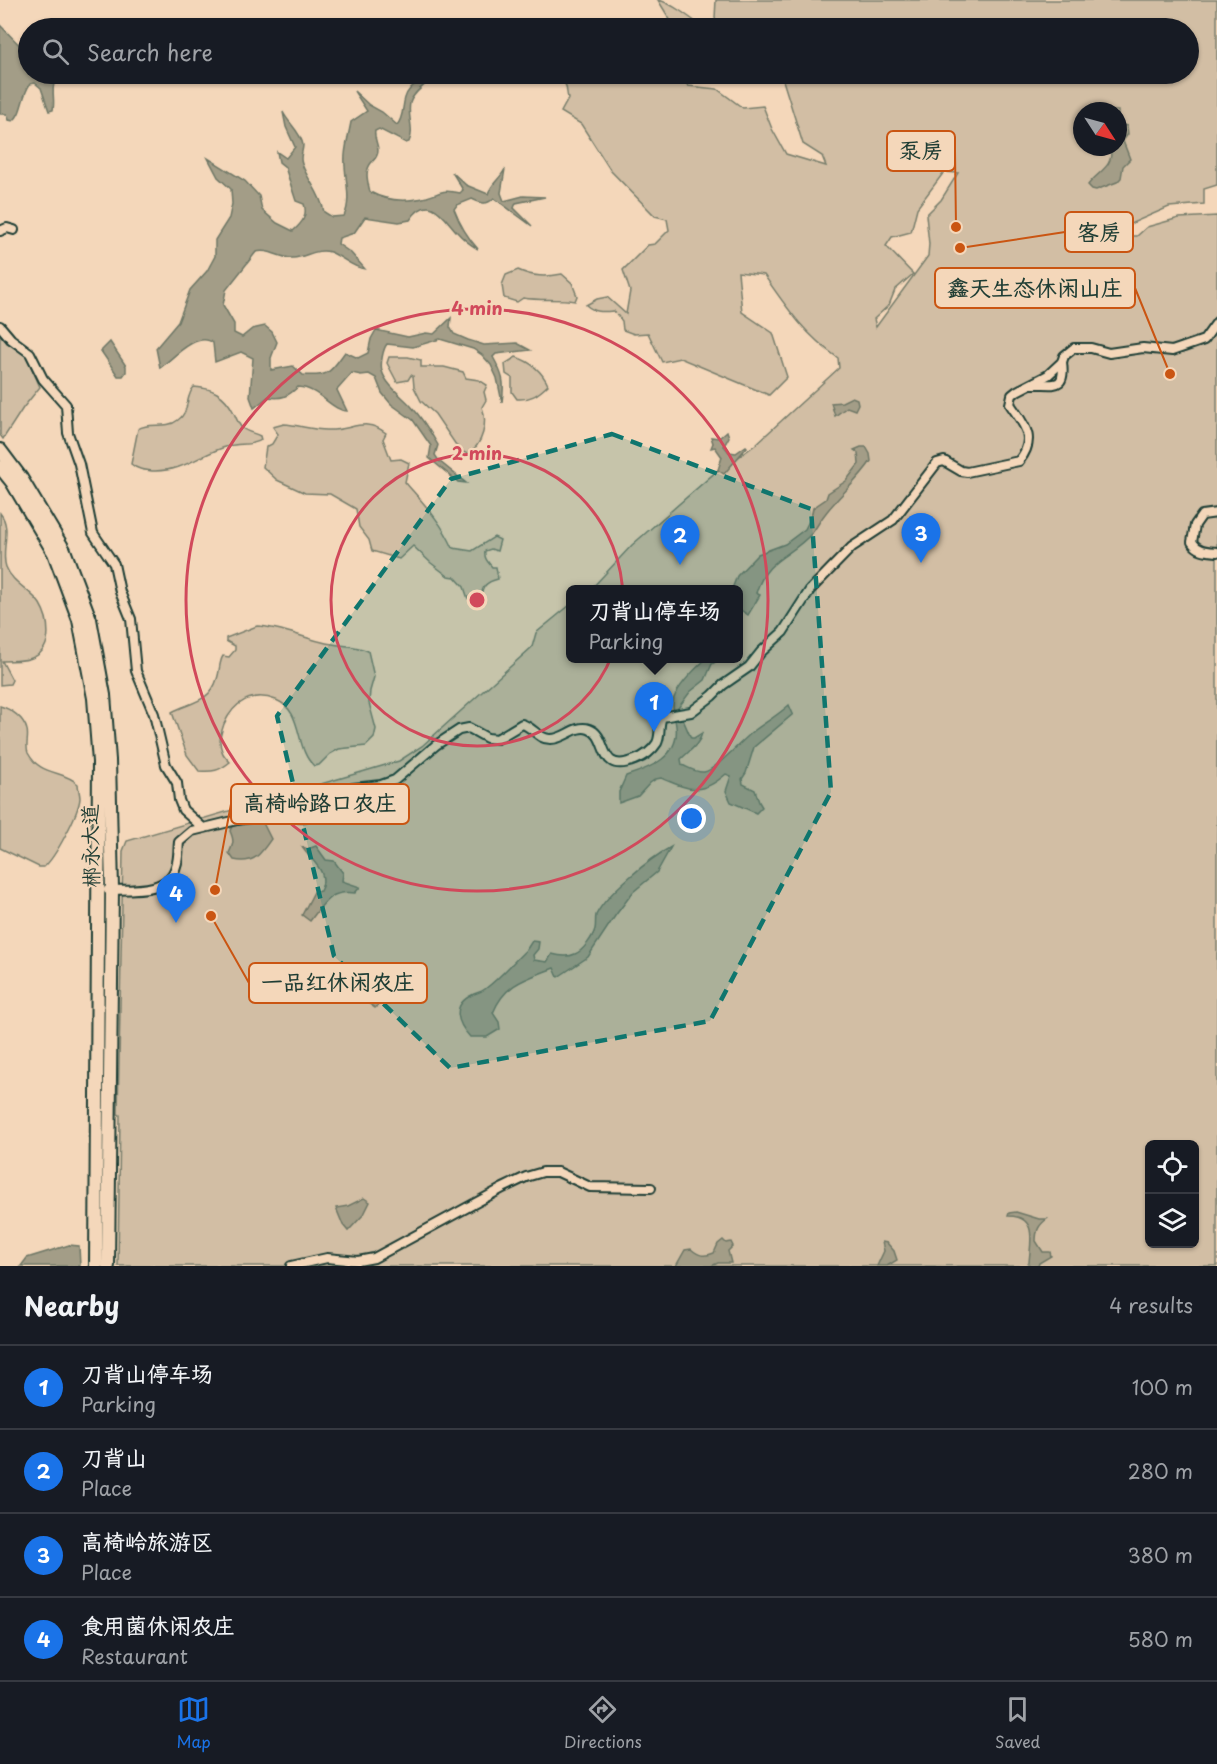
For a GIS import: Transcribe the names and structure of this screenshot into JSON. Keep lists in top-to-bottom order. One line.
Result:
{"streets":{"highway":["郴永大道"]},"places":["泵房","客房","鑫天生态休闲山庄","高椅岭路口农庄","一品红休闲农庄"],"north":"bottom right","page":{"search":"Search here","pins":["3","2","1","4"],"popup":["刀背山停车场","Parking"],"heading":["Nearby","4 results"],"list":[{"mark":"1","name":"刀背山停车场","note":"Parking","value":"100 m"},{"mark":"2","name":"刀背山","note":"Place","value":"280 m"},{"mark":"3","name":"高椅岭旅游区","note":"Place","value":"380 m"},{"mark":"4","name":"食用菌休闲农庄","note":"Restaurant","value":"580 m"}],"nav":["Map","Directions","Saved"]},"rings":["4 min","2 min"]}
